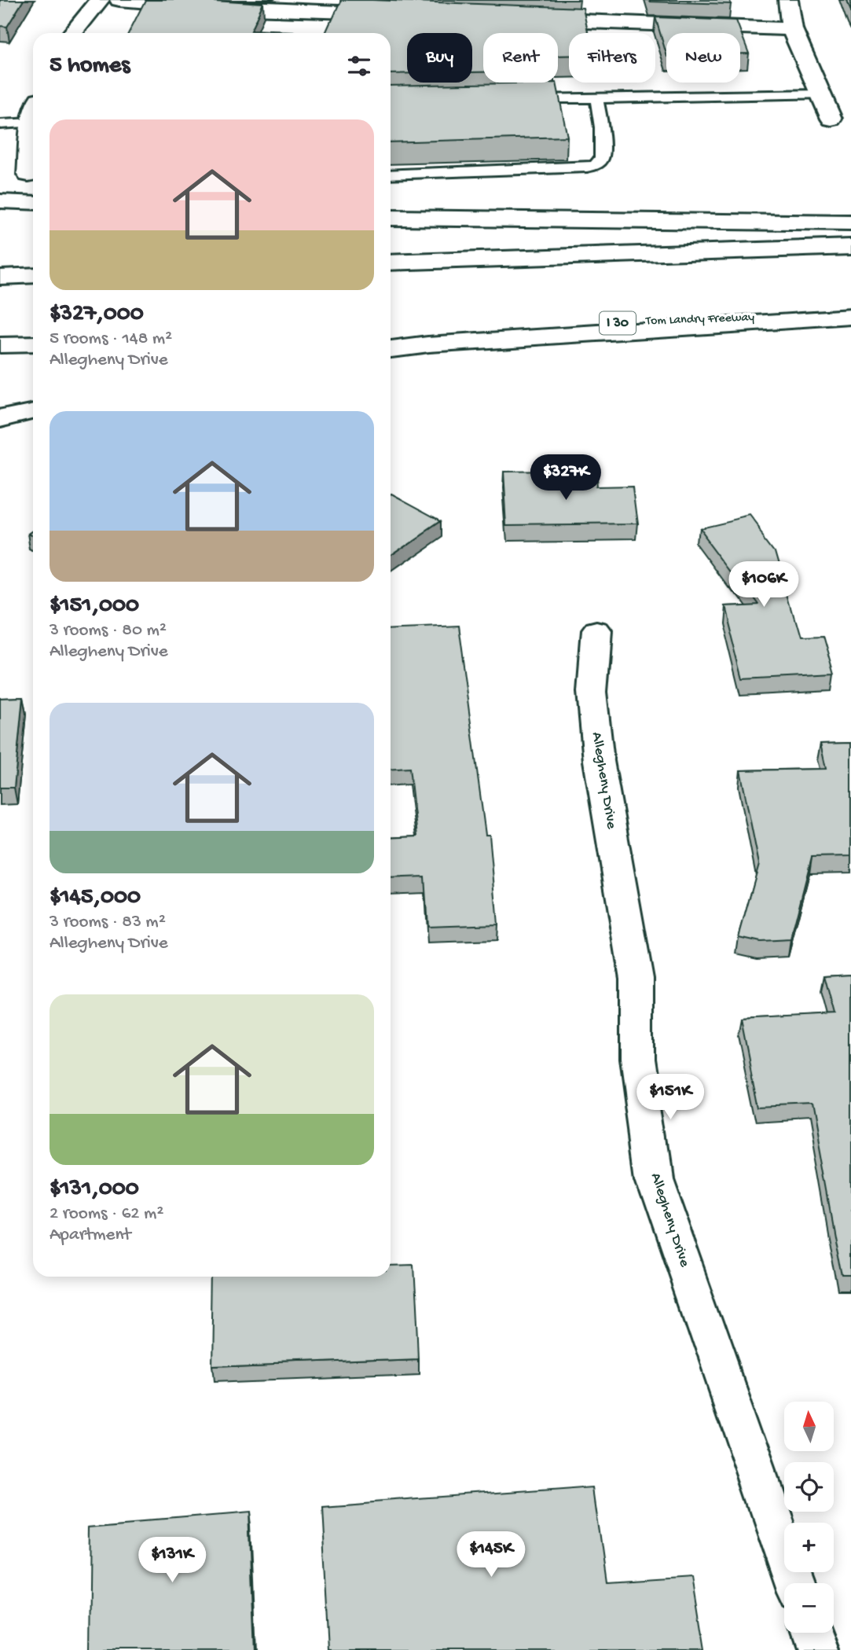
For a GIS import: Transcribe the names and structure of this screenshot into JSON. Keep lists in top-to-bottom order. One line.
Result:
{"streets":{"main road":["Tom Landry Freeway","I 30","Allegheny Drive"]},"north":"top","page":{"chip":["Buy","Rent","Filters","New"],"heading":"5 homes","list":[{"name":"$327,000","note":"5 rooms · 148 m² · Allegheny Drive"},{"name":"$151,000","note":"3 rooms · 80 m² · Allegheny Drive"},{"name":"$145,000","note":"3 rooms · 83 m² · Allegheny Drive"},{"name":"$131,000","note":"2 rooms · 62 m² · Apartment"}],"price":["$327K","$106K","$151K","$145K","$131K"],"map_buttons":["+","−"]}}
